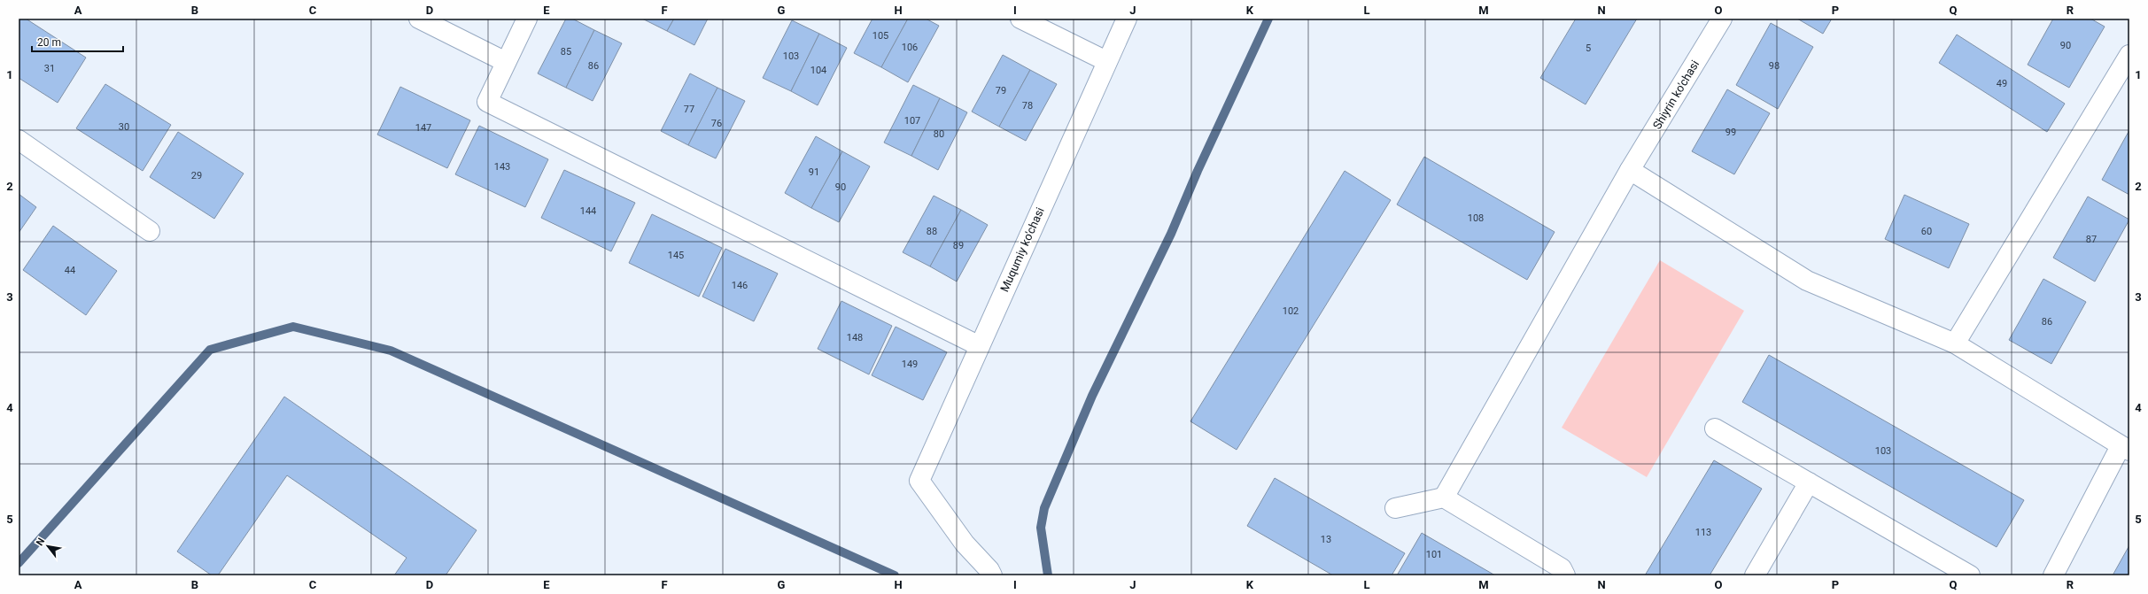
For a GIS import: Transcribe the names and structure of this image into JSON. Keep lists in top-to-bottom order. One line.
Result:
{"streets":{"street":["Shiyrin ko'chasi","Muqumiy ko'chasi"]},"house_numbers":["105","90","106","5","85","103","86","98","31","104","49","79","78","77","107","76","30","147","99","80","143","91","29","90","144","108","88","60","87","89","145","44","146","102","86","148","149","103","113","13","101"],"scale_bar":"20 m","north":"top left","grid":{"columns":["A","B","C","D","E","F","G","H","I","J","K","L","M","N","O","P","Q","R"],"rows":["1","2","3","4","5"]}}
